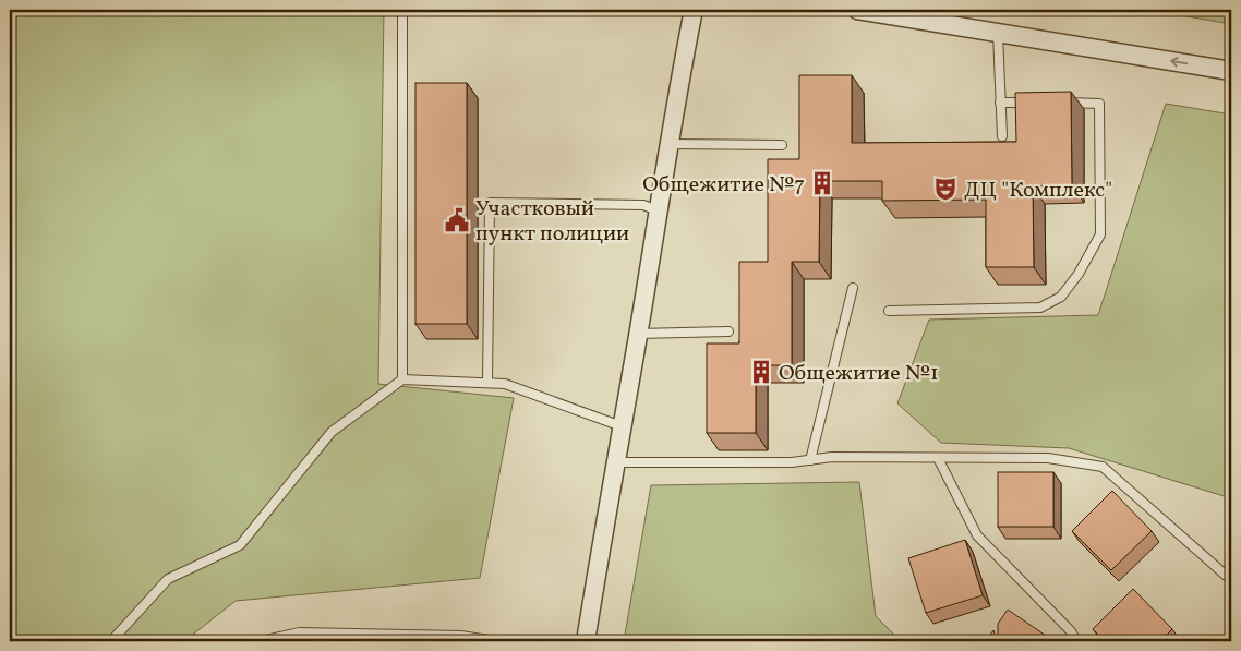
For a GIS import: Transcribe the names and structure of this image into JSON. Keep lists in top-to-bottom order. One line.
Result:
{"places":{"building":["Общежитие №7","Общежитие №1"],"theatre":["ДЦ \"Комплекс\""],"public building":["Участковый пункт полиции"]}}
